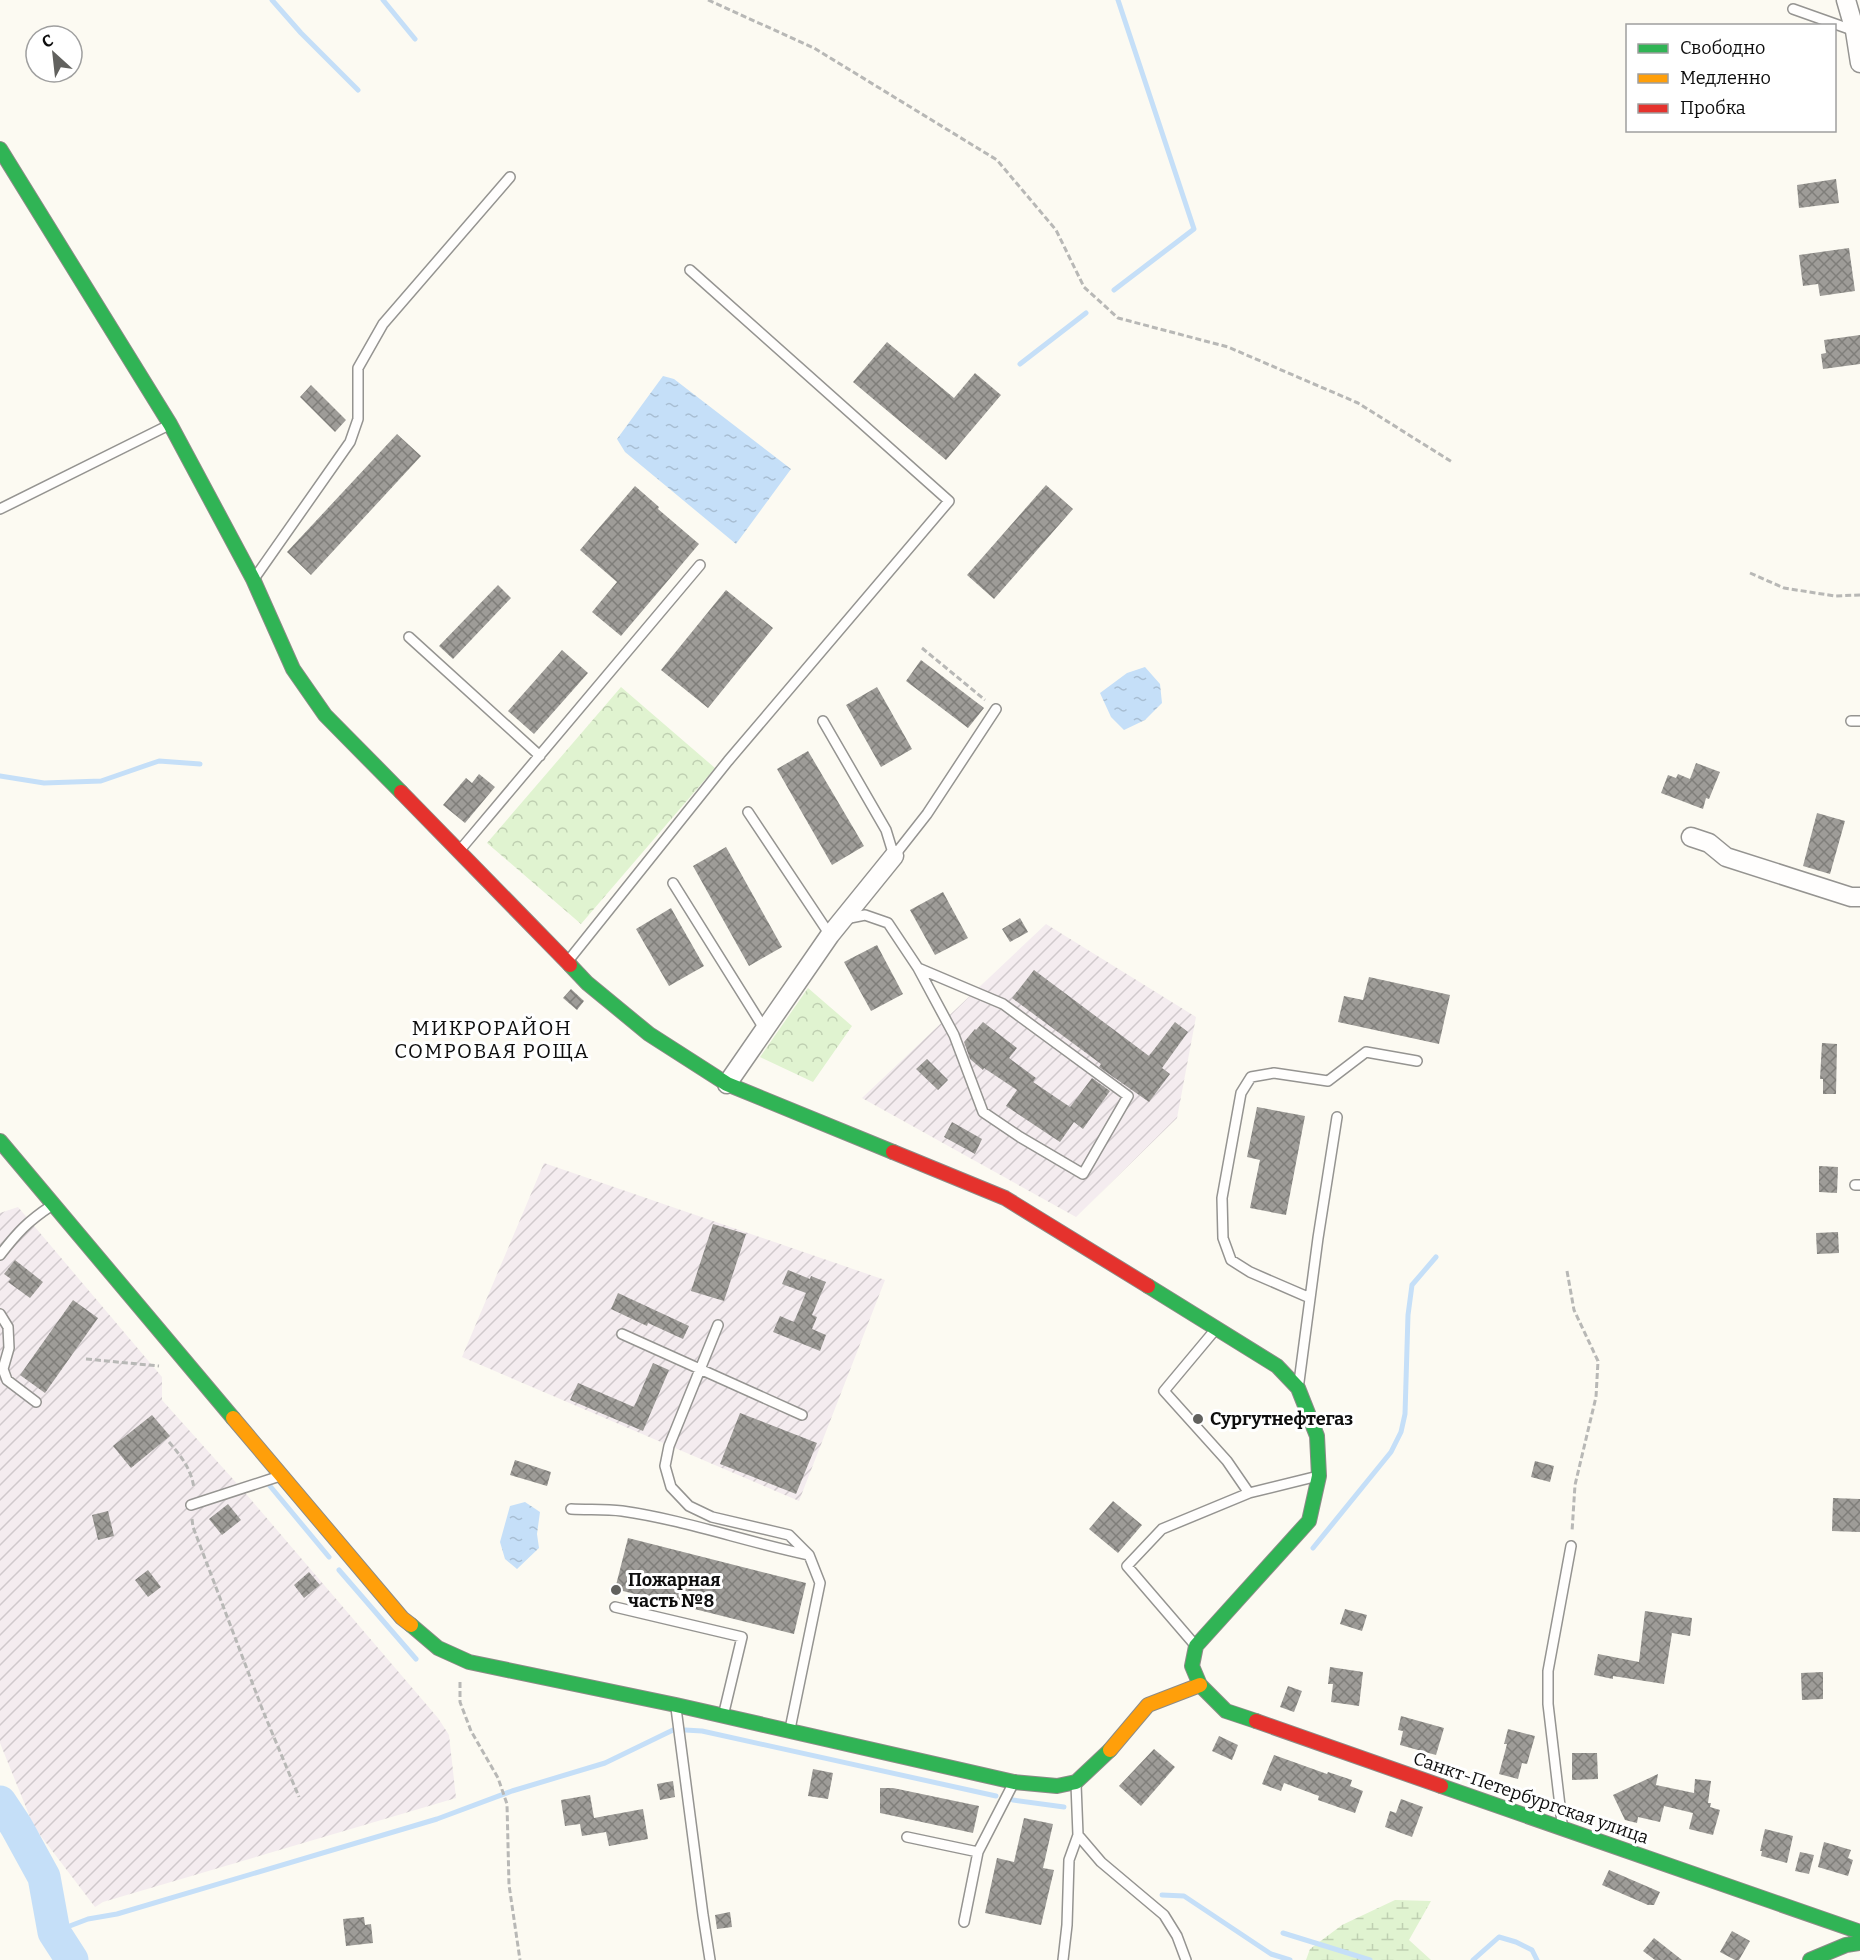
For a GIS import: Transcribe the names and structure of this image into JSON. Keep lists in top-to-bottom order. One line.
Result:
{"streets":{"street":["Санкт-Петербургская улица"]},"districts":["МИКРОРАЙОН СОМРОВАЯ РОЩА"],"places":["Сургутнефтегаз","Пожарная часть №8"],"legend":["Свободно","Медленно","Пробка"],"north":"top left"}
